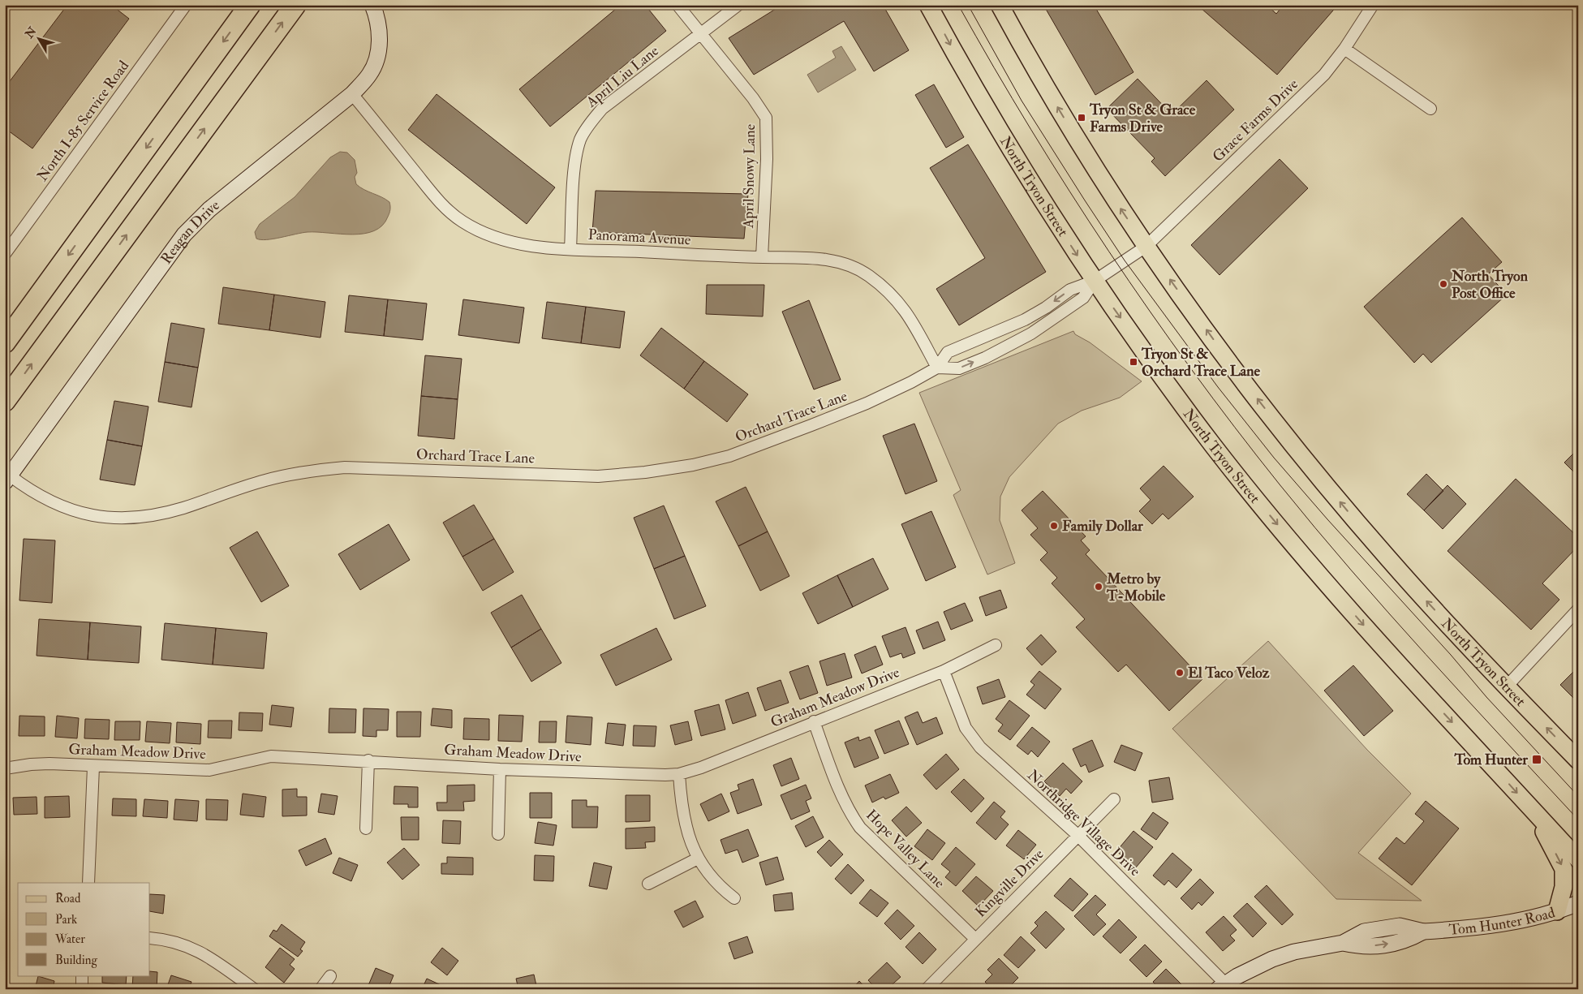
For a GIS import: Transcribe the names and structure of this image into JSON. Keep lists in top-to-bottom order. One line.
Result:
{"streets":{"main road":["North Tryon Street"],"street":["April Liu Lane","Grace Farms Drive","North I-85 Service Road","April Snowy Lane","Reagan Drive","Panorama Avenue","Orchard Trace Lane","Graham Meadow Drive","Northridge Village Drive","Hope Valley Lane","Kingville Drive","Tom Hunter Road"]},"crossings":[["April Liu Lane","April Snowy Lane"],["April Liu Lane","Panorama Avenue"],["Grace Farms Drive","North Tryon Street"],["Grace Farms Drive","Orchard Trace Lane"],["April Snowy Lane","Panorama Avenue"],["North Tryon Street","Orchard Trace Lane"],["Reagan Drive","Panorama Avenue"],["Reagan Drive","Orchard Trace Lane"],["Panorama Avenue","Orchard Trace Lane"],["Graham Meadow Drive","Northridge Village Drive"],["Graham Meadow Drive","Hope Valley Lane"],["Northridge Village Drive","Kingville Drive"],["Northridge Village Drive","Tom Hunter Road"],["Hope Valley Lane","Kingville Drive"]],"places":{"transit":["Tryon St & Grace Farms Drive","Tryon St & Orchard Trace Lane","Tom Hunter"],"other":["North Tryon Post Office","Family Dollar","Metro by T-Mobile","El Taco Veloz"]},"legend":["Road","Park","Water","Building"],"north":"top left"}
